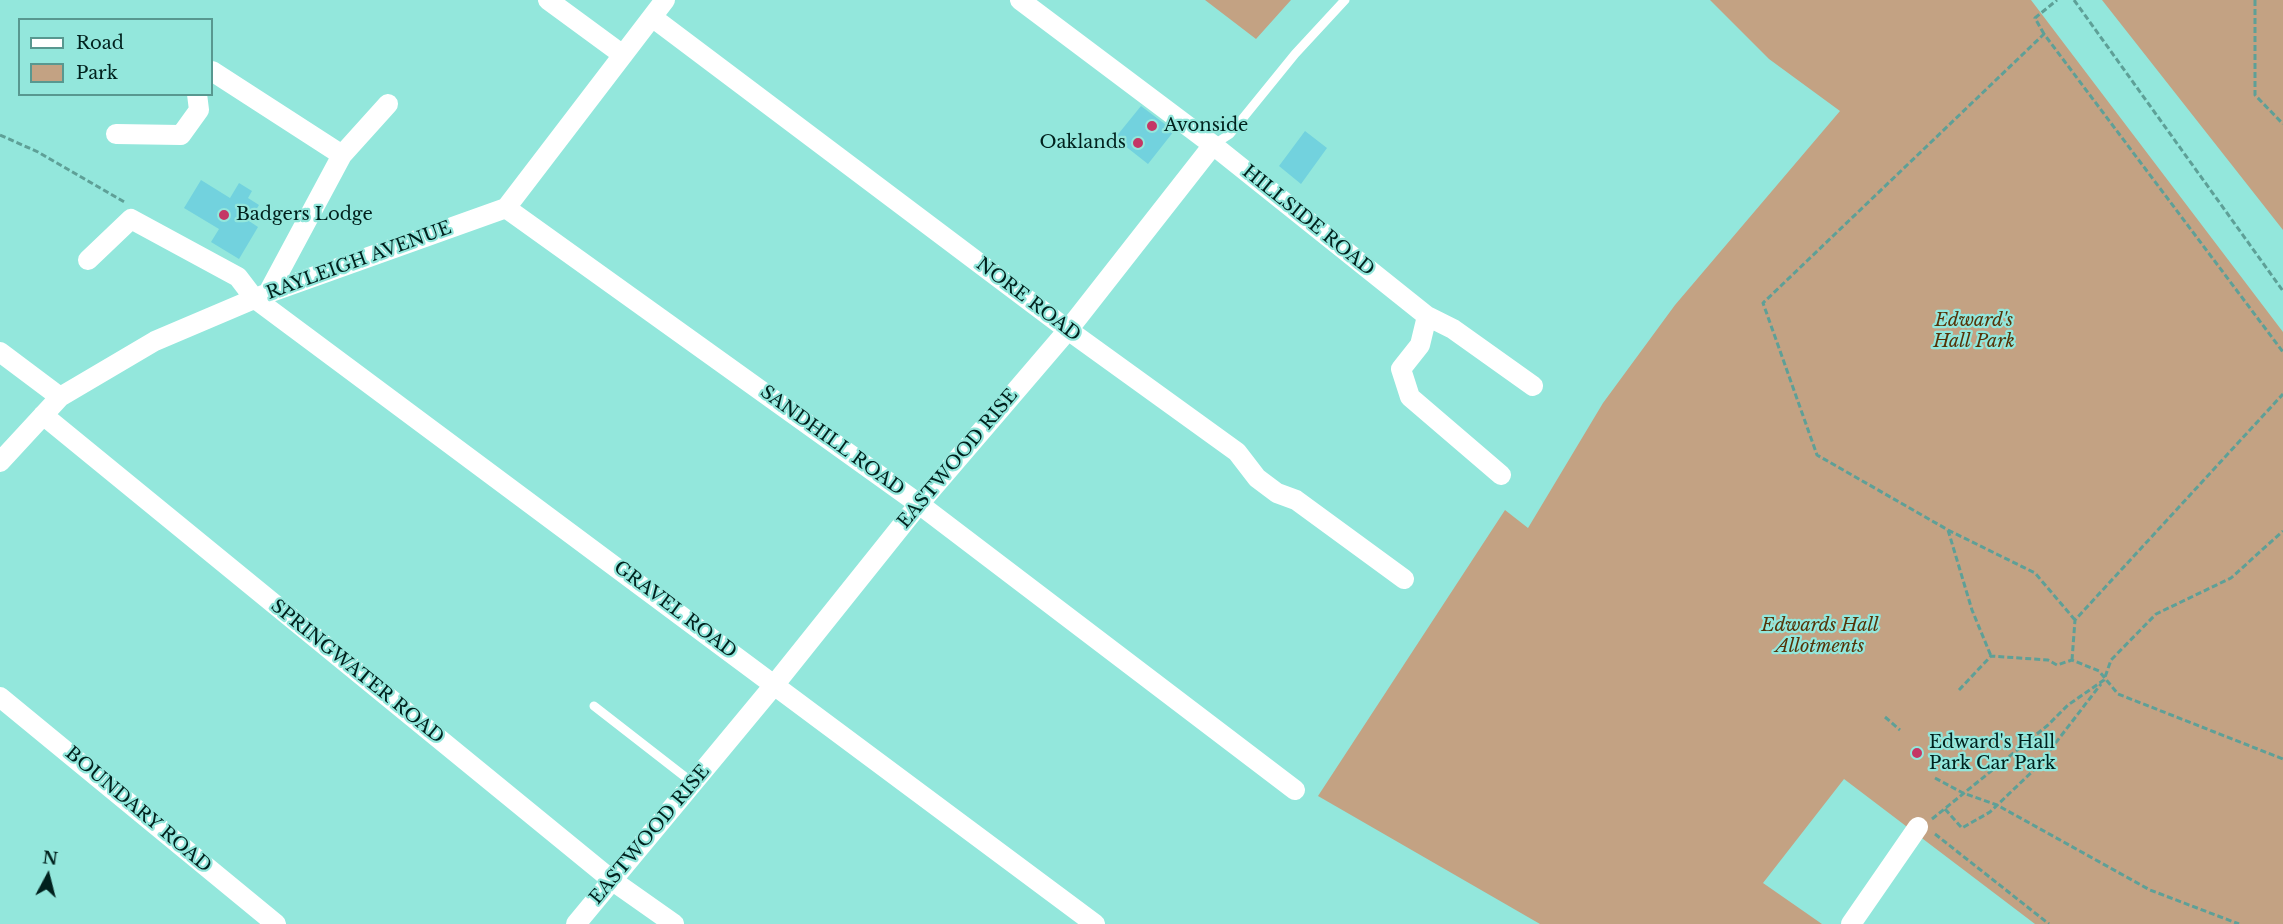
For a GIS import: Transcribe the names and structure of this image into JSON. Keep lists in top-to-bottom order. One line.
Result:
{"streets":{"street":["HILLSIDE ROAD","RAYLEIGH AVENUE","NORE ROAD","SANDHILL ROAD","EASTWOOD RISE","GRAVEL ROAD","SPRINGWATER ROAD","BOUNDARY ROAD"]},"crossings":[["HILLSIDE ROAD","EASTWOOD RISE"],["RAYLEIGH AVENUE","SANDHILL ROAD"],["RAYLEIGH AVENUE","GRAVEL ROAD"],["RAYLEIGH AVENUE","SPRINGWATER ROAD"],["NORE ROAD","EASTWOOD RISE"],["SANDHILL ROAD","EASTWOOD RISE"],["EASTWOOD RISE","GRAVEL ROAD"],["EASTWOOD RISE","SPRINGWATER ROAD"]],"parks":["Edward's Hall Park","Edwards Hall Allotments"],"places":["Avonside","Oaklands","Badgers Lodge","Edward's Hall Park Car Park"],"legend":["Road","Park"],"north":"top"}
